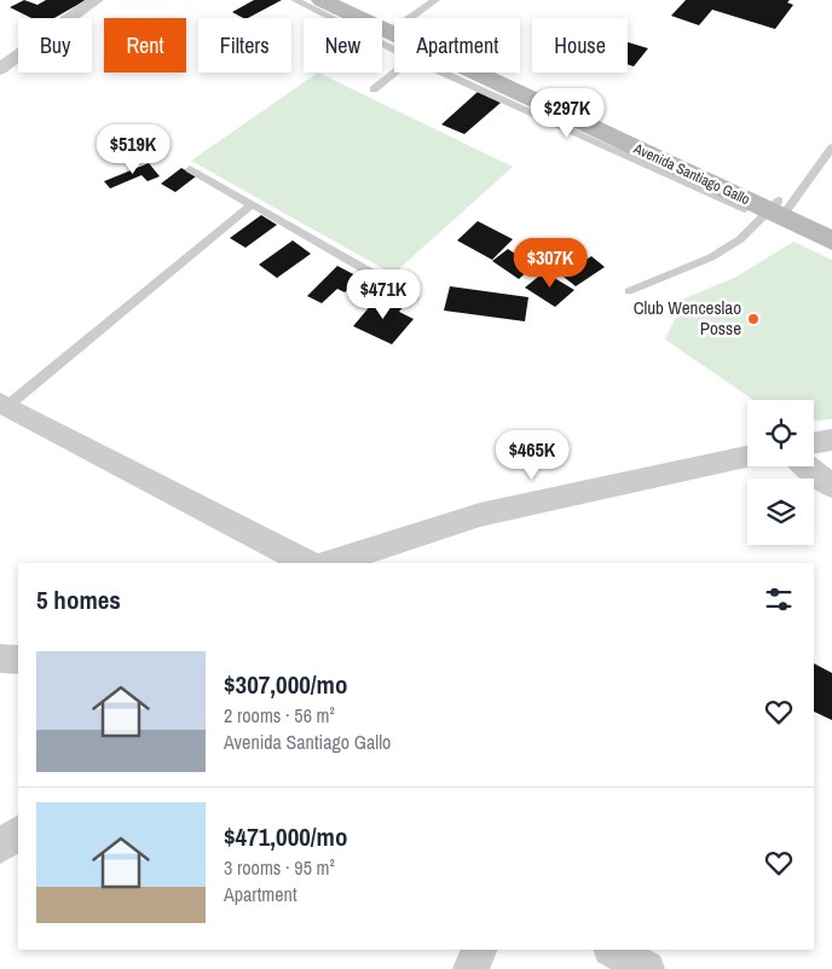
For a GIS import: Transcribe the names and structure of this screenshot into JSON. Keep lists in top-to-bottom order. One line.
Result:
{"streets":{"street":["Avenida Santiago Gallo"]},"places":["Club Wenceslao Posse"],"page":{"chip":["Buy","Rent","Filters","New","Apartment","House"],"price":["$297K","$519K","$307K","$471K","$465K"],"heading":"5 homes","list":[{"name":"$307,000/mo","note":"2 rooms · 56 m² · Avenida Santiago Gallo"},{"name":"$471,000/mo","note":"3 rooms · 95 m² · Apartment"}]}}
